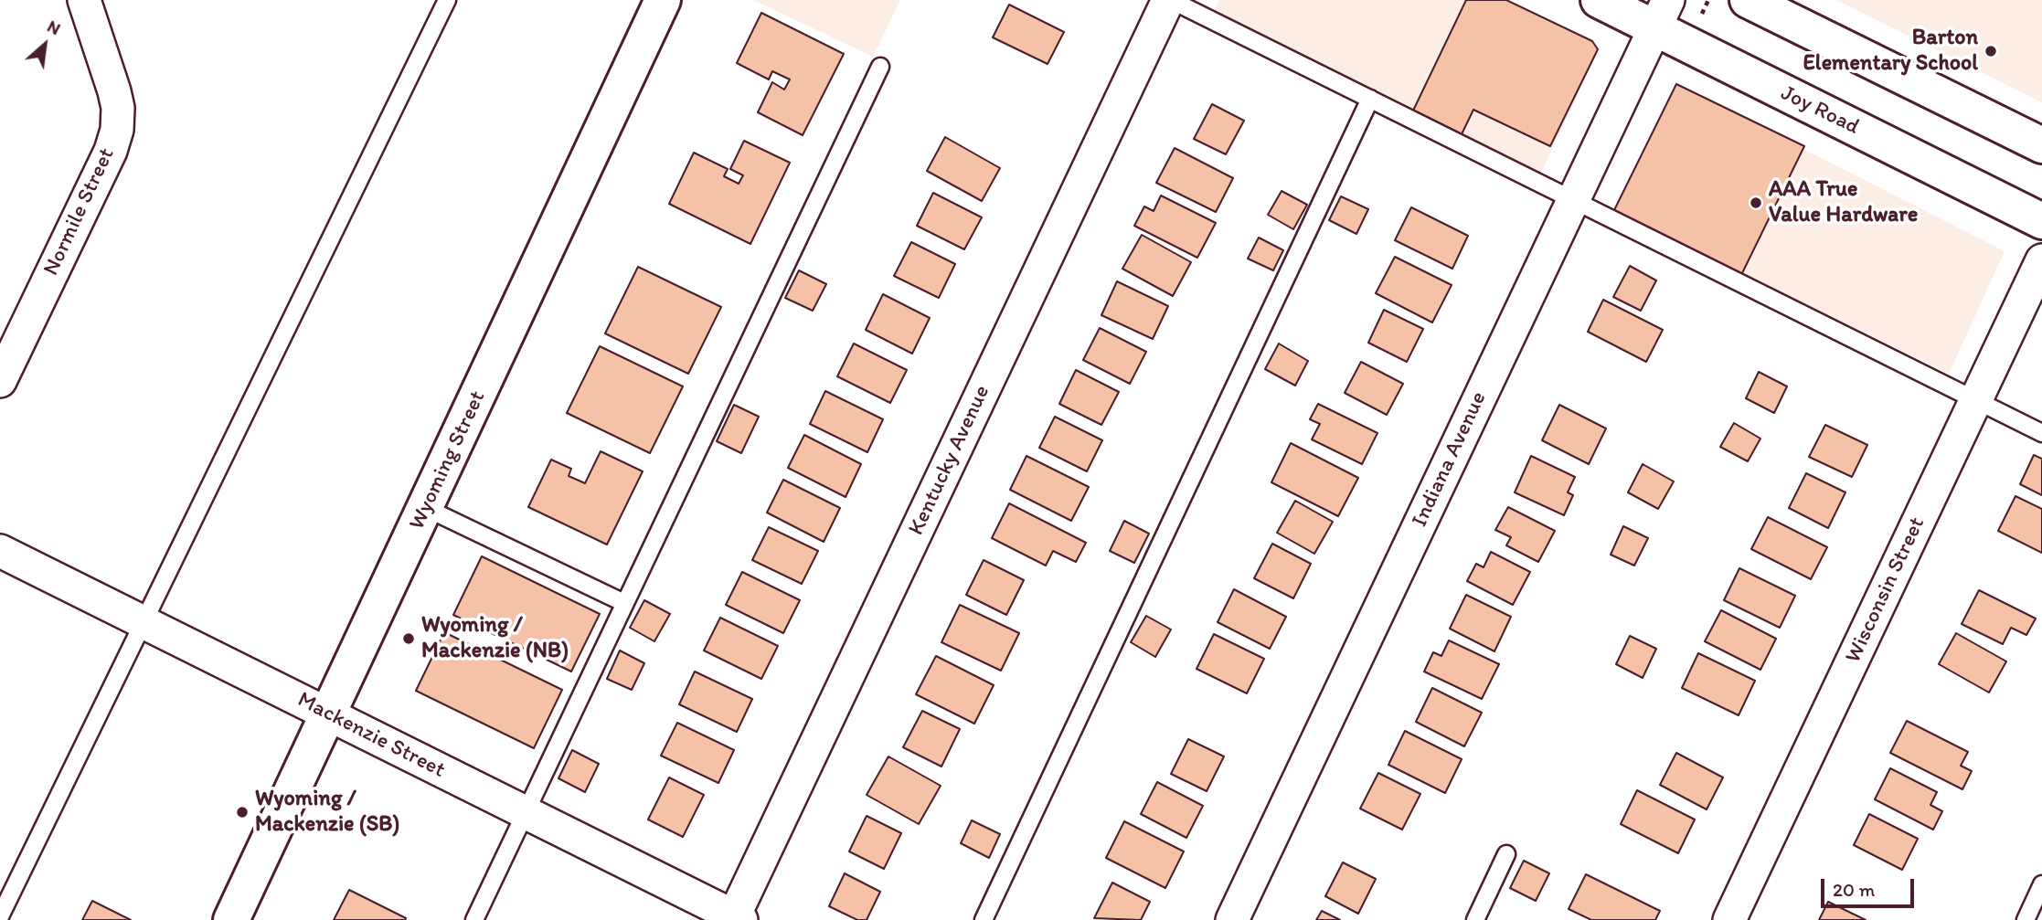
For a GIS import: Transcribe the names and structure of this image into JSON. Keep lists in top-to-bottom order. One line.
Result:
{"streets":{"street":["Joy Road","Normile Street","Indiana Avenue","Wyoming Street","Kentucky Avenue","Wisconsin Street","Mackenzie Street"]},"crossings":[["Joy Road","Indiana Avenue"],["Wyoming Street","Mackenzie Street"],["Kentucky Avenue","Mackenzie Street"]],"places":["Barton Elementary School","AAA True Value Hardware","Wyoming / Mackenzie (NB)","Wyoming / Mackenzie (SB)"],"scale_bar":"20 m","north":"top right"}
